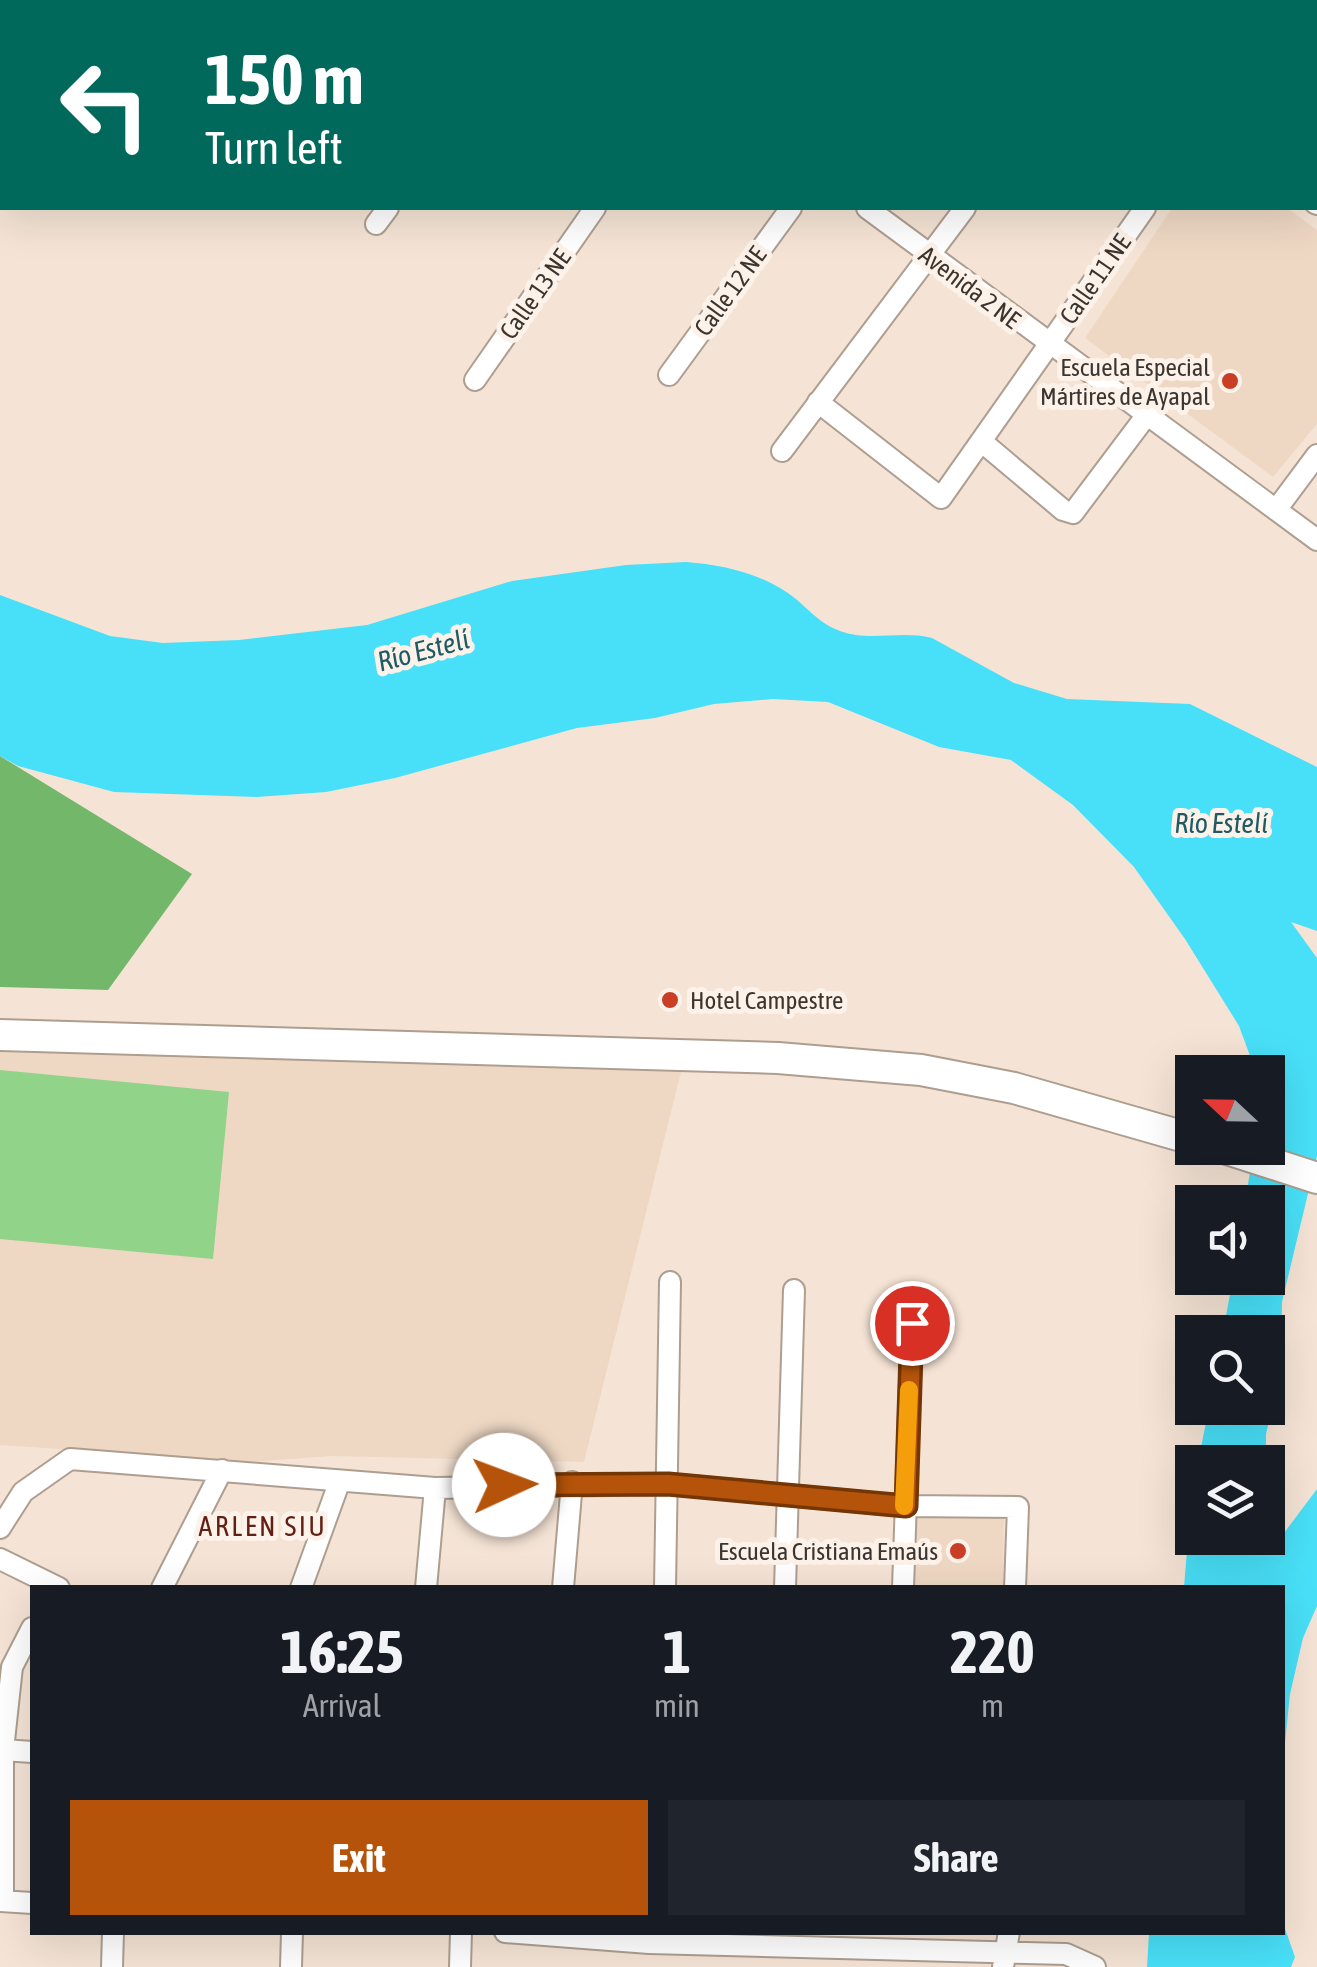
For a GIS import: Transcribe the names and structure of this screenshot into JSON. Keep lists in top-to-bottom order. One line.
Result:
{"streets":{"street":["Calle 11 NE","Avenida 2 NE","Calle 12 NE","Calle 13 NE"]},"crossings":[["Calle 11 NE","Avenida 2 NE"]],"districts":["ARLEN SIU"],"water":["Río Estelí"],"places":["Escuela Especial Mártires de Ayapal","Hotel Campestre","Escuela Cristiana Emaús"],"north":"left","page":{"turn":["150 m","Turn left"],"eta":["16:25","Arrival","1","min","220","m"],"buttons":["Exit","Share"]}}
